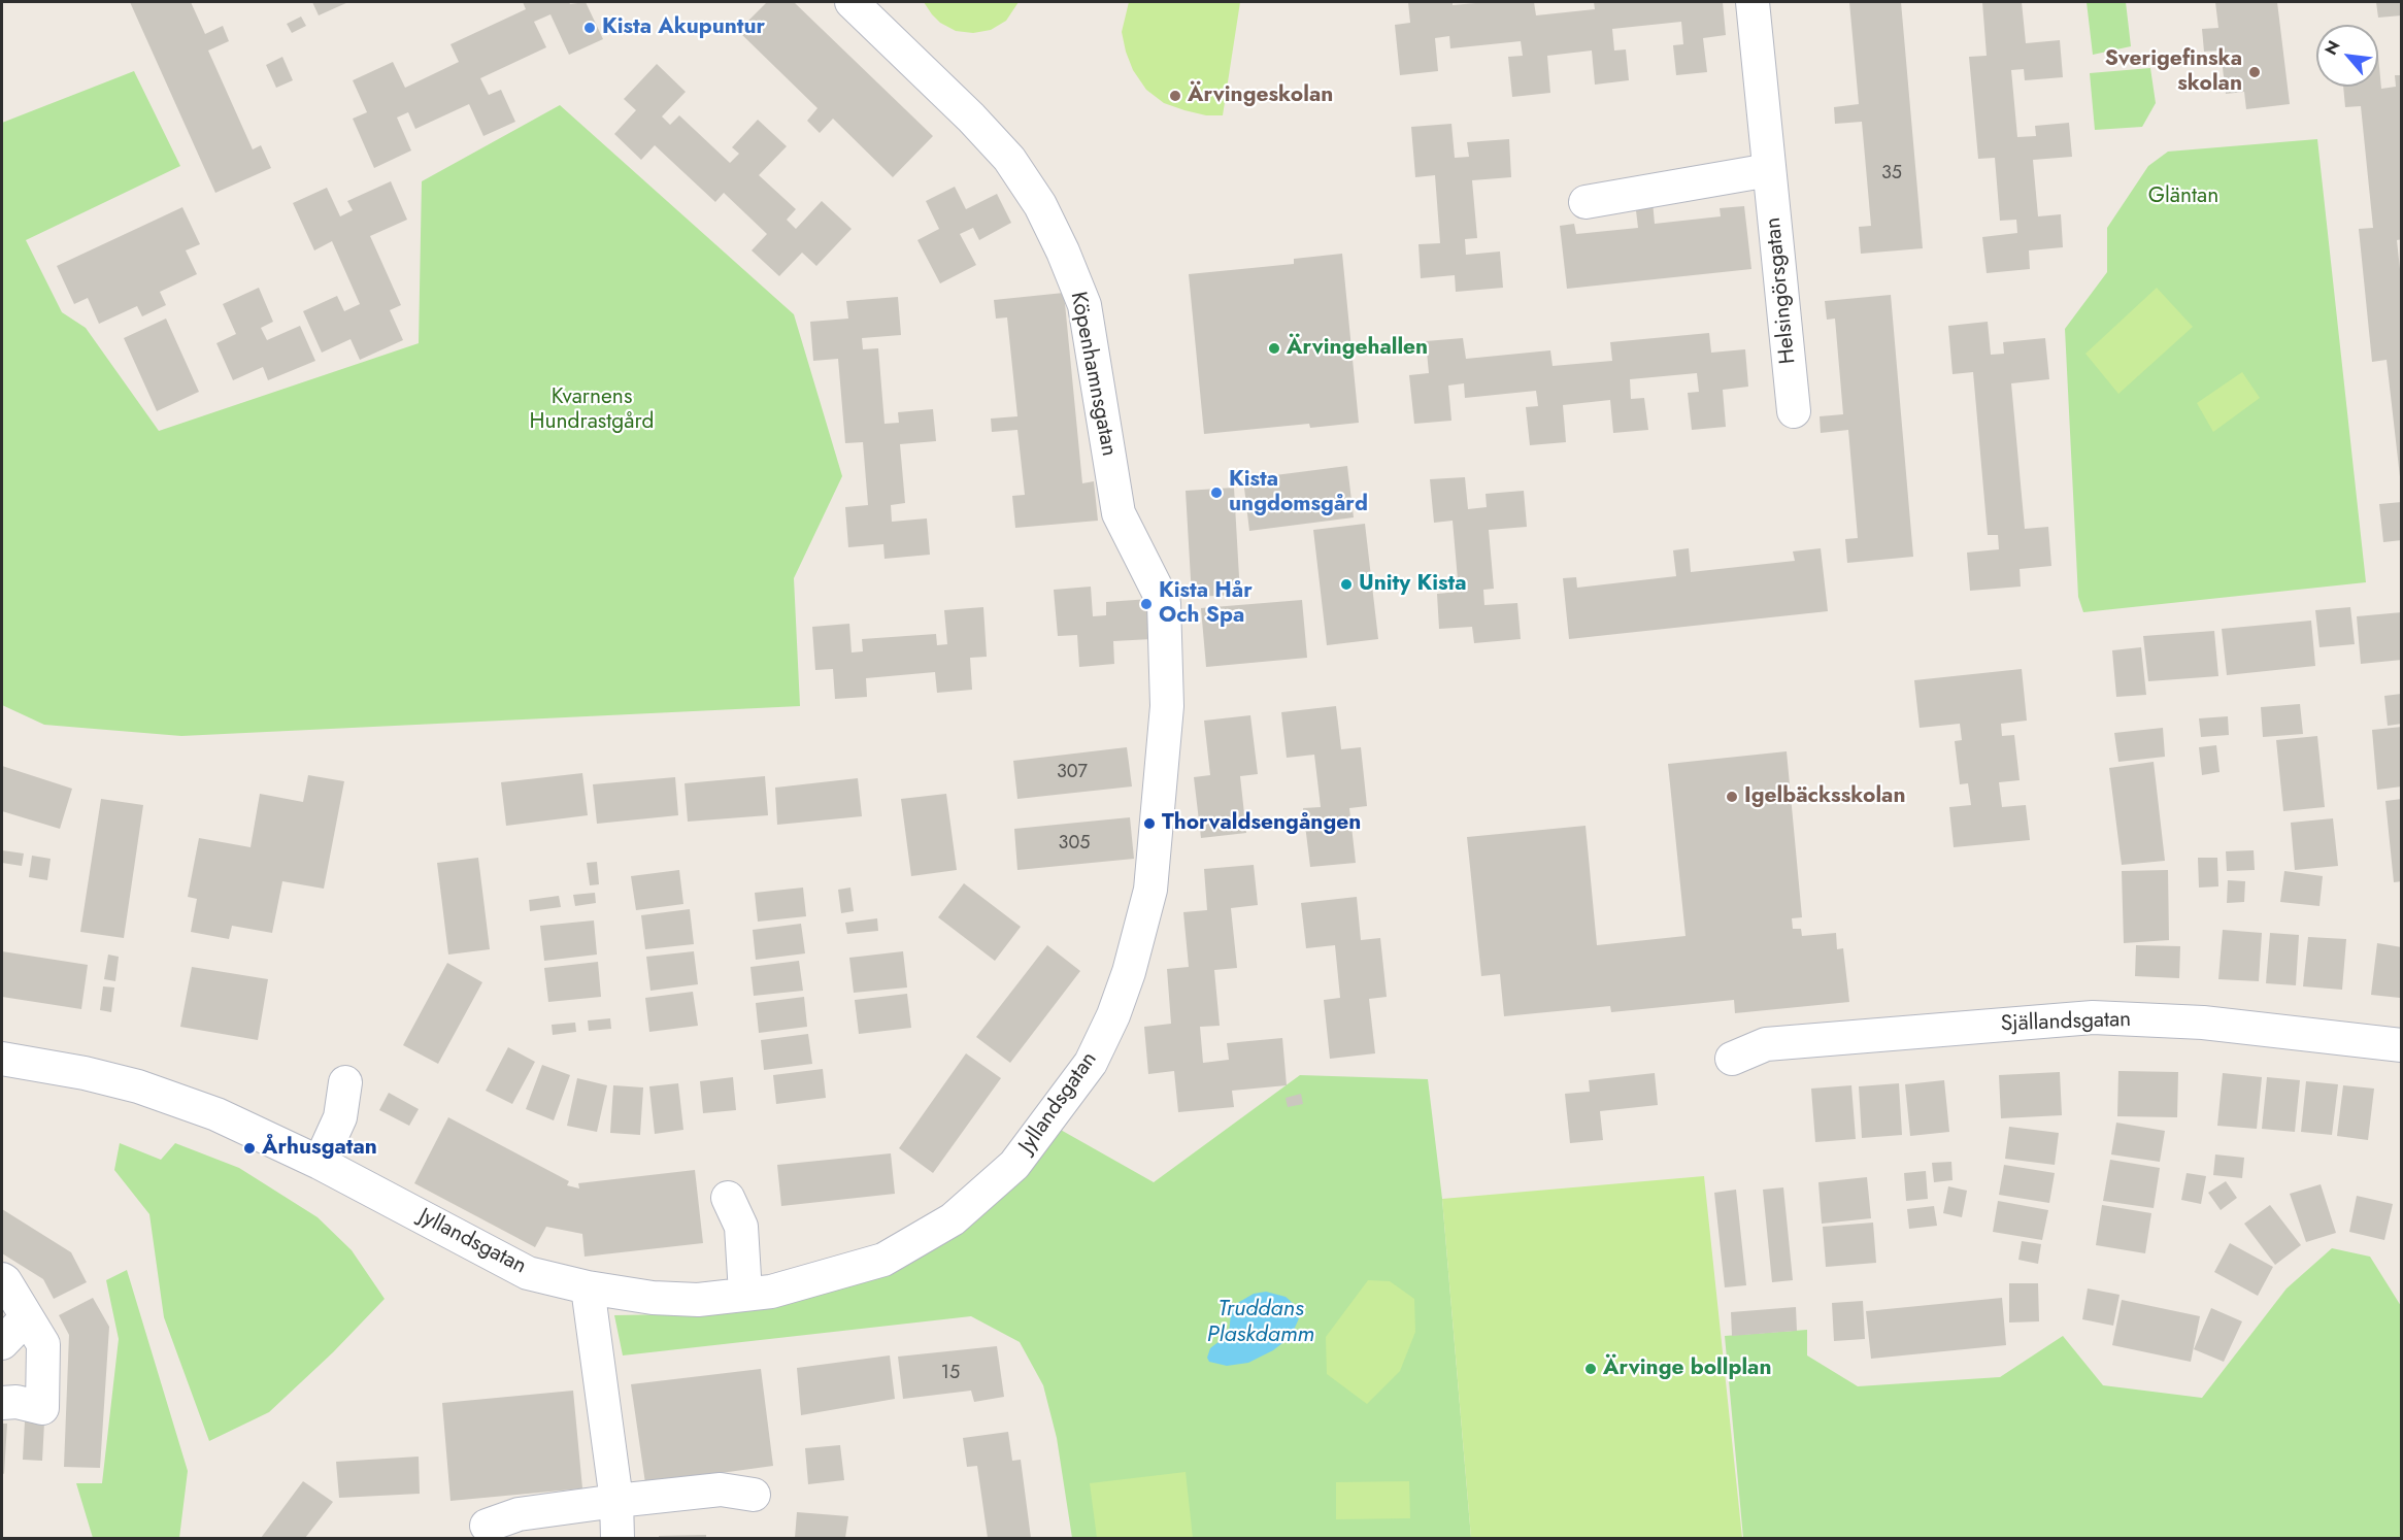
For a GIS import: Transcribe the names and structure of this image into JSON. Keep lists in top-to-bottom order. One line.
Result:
{"streets":{"street":["Helsingörsgatan","Köpenhamnsgatan","Själlandsgatan","Jyllandsgatan"]},"crossings":[["Köpenhamnsgatan","Jyllandsgatan"]],"water":["Truddans Plaskdamm"],"parks":["Gläntan","Kvarnens Hundrastgård"],"places":["Kista Akupuntur","Sverigefinska skolan","Ärvingeskolan","Ärvingehallen","Kista ungdomsgård","Unity Kista","Kista Hår Och Spa","Igelbäcksskolan","Thorvaldsengången","Århusgatan","Ärvinge bollplan"],"house_numbers":["35","307","305","15"],"north":"top left"}
